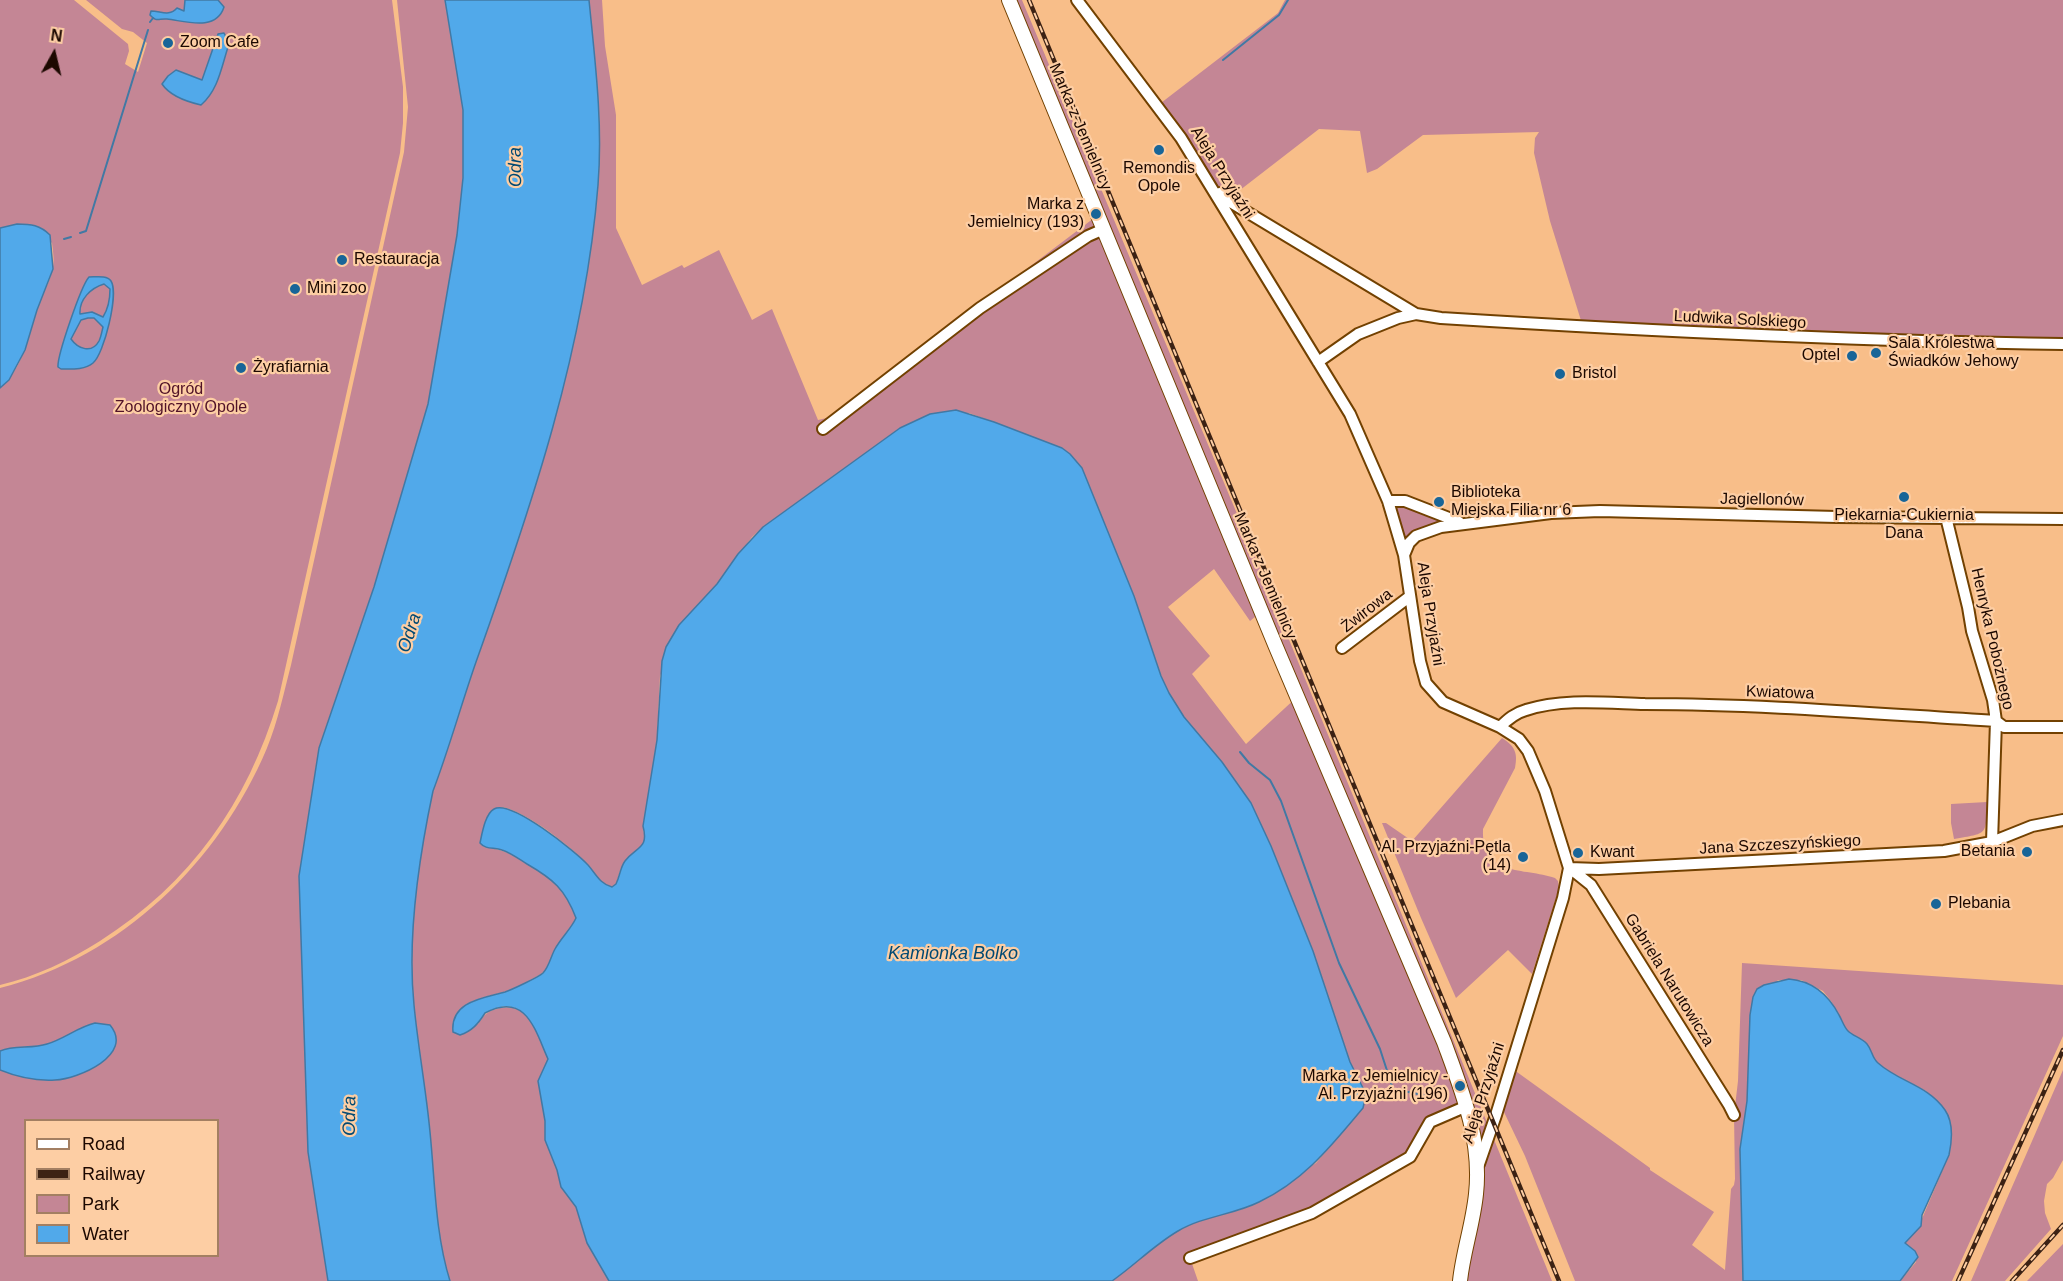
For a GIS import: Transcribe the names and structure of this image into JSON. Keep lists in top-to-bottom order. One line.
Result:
{"streets":{"main road":["Marka z Jemielnicy","Aleja Przyjaźni"],"street":["Ludwika Solskiego","Jagiellonów","Żwirowa","Henryka Pobożnego","Kwiatowa","Jana Szczeszyńskiego","Gabriela Narutowicza"]},"crossings":[["Marka z Jemielnicy","Aleja Przyjaźni"],["Aleja Przyjaźni","Ludwika Solskiego"],["Aleja Przyjaźni","Jagiellonów"],["Aleja Przyjaźni","Żwirowa"],["Aleja Przyjaźni","Kwiatowa"],["Aleja Przyjaźni","Jana Szczeszyńskiego"],["Aleja Przyjaźni","Gabriela Narutowicza"],["Jagiellonów","Henryka Pobożnego"],["Henryka Pobożnego","Kwiatowa"],["Henryka Pobożnego","Jana Szczeszyńskiego"],["Jana Szczeszyńskiego","Gabriela Narutowicza"]],"water":["Odra","Kamionka Bolko"],"parks":["Ogród Zoologiczny Opole"],"places":["Zoom Cafe","Remondis Opole","Marka z Jemielnicy (193)","Restauracja","Mini zoo","Sala Królestwa Świadków Jehowy","Optel","Żyrafiarnia","Bristol","Piekarnia-Cukiernia Dana","Biblioteka Miejska Filia nr 6","Betania","Kwant","Al. Przyjaźni-Pętla (14)","Plebania","Marka z Jemielnicy - Al. Przyjaźni (196)"],"legend":["Road","Railway","Park","Water"],"north":"top"}
